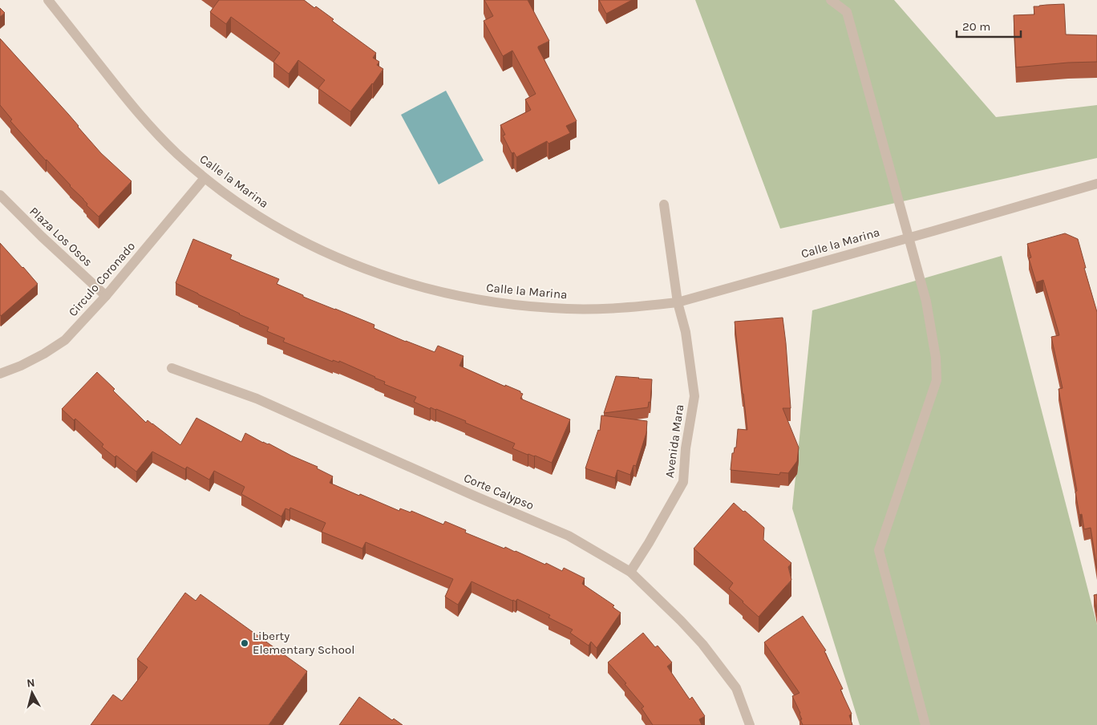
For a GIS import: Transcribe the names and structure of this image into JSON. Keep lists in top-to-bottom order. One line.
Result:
{"streets":{"street":["Calle la Marina","Plaza Los Osos","Circulo Coronado","Avenida Mara","Corte Calypso"]},"crossings":[["Calle la Marina","Circulo Coronado"],["Calle la Marina","Avenida Mara"],["Plaza Los Osos","Circulo Coronado"],["Avenida Mara","Corte Calypso"]],"places":["Liberty Elementary School"],"scale_bar":"20 m","north":"top"}
